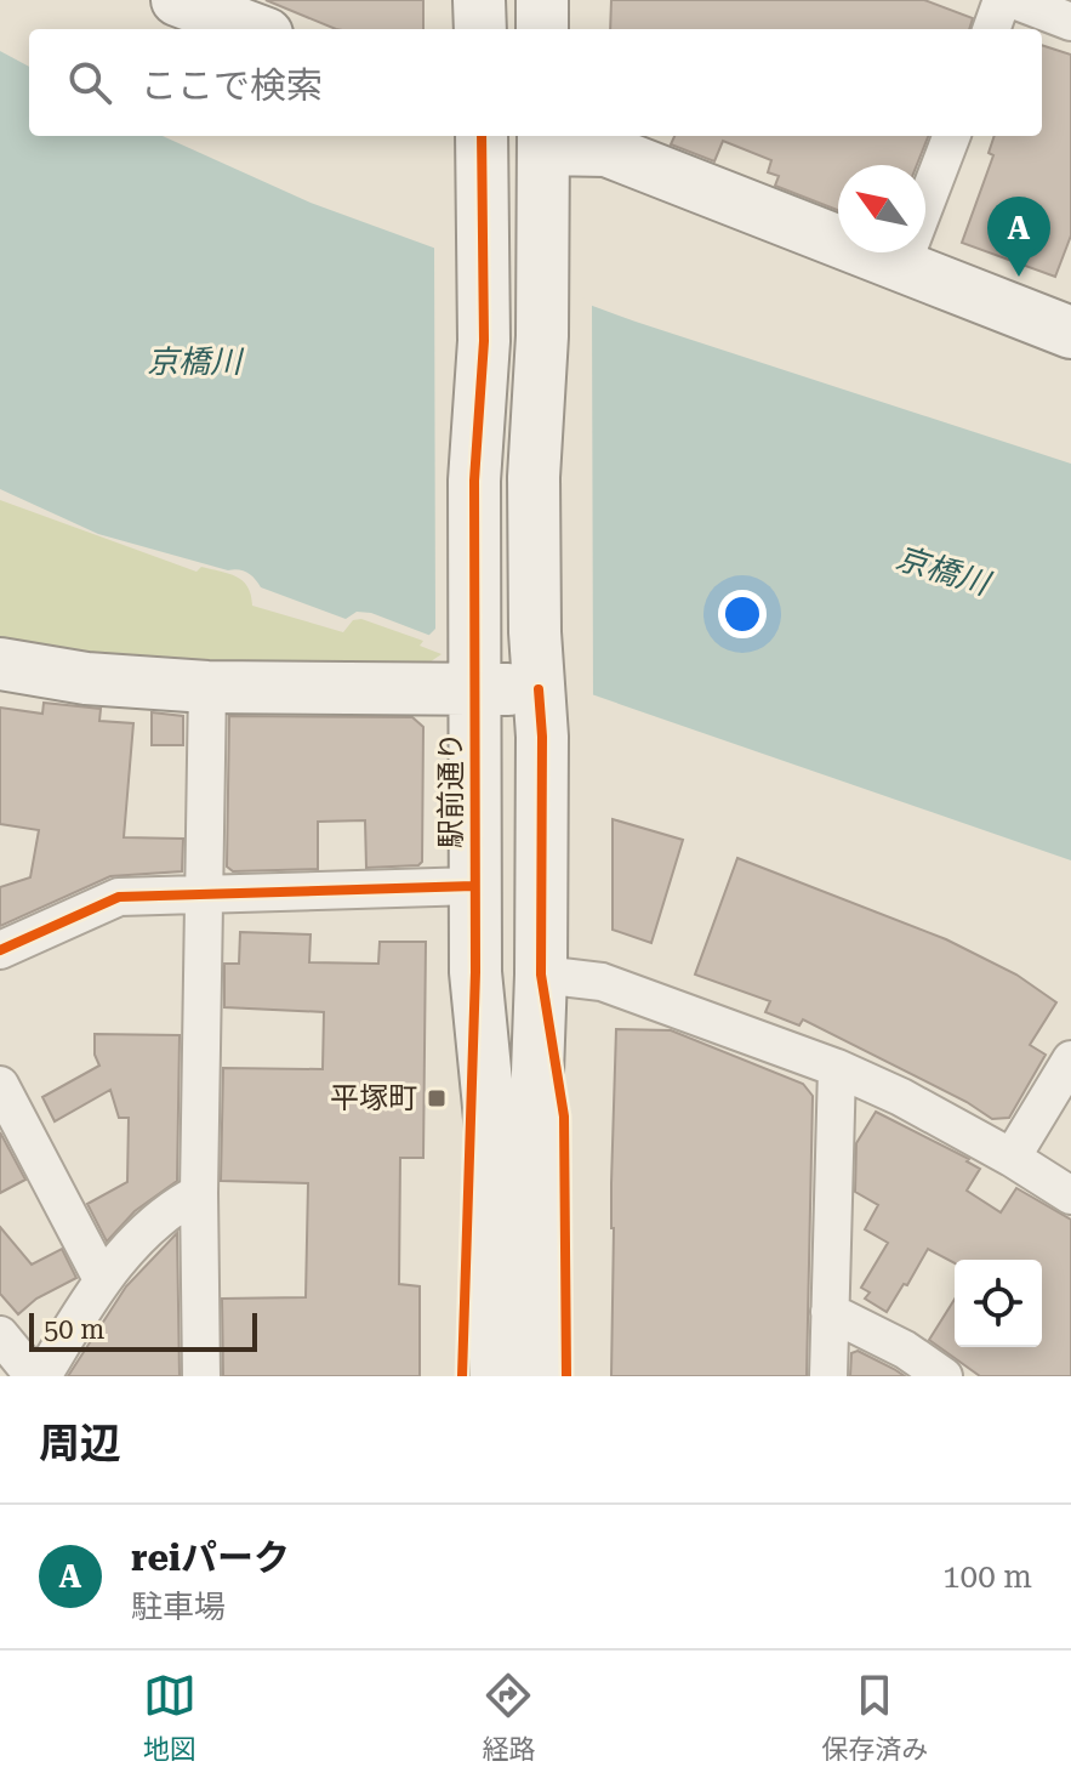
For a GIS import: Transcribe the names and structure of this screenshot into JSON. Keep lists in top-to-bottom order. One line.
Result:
{"streets":{"street":["駅前通り"]},"water":["京橋川"],"places":{"transit":["平塚町"]},"scale_bar":"50 m","north":"top left","page":{"search":"ここで検索","pins":"A","scale":"50 m","heading":"周辺","list":[{"mark":"A","name":"reiパーク","note":"駐車場","value":"100 m"}],"nav":["地図","経路","保存済み"]}}
